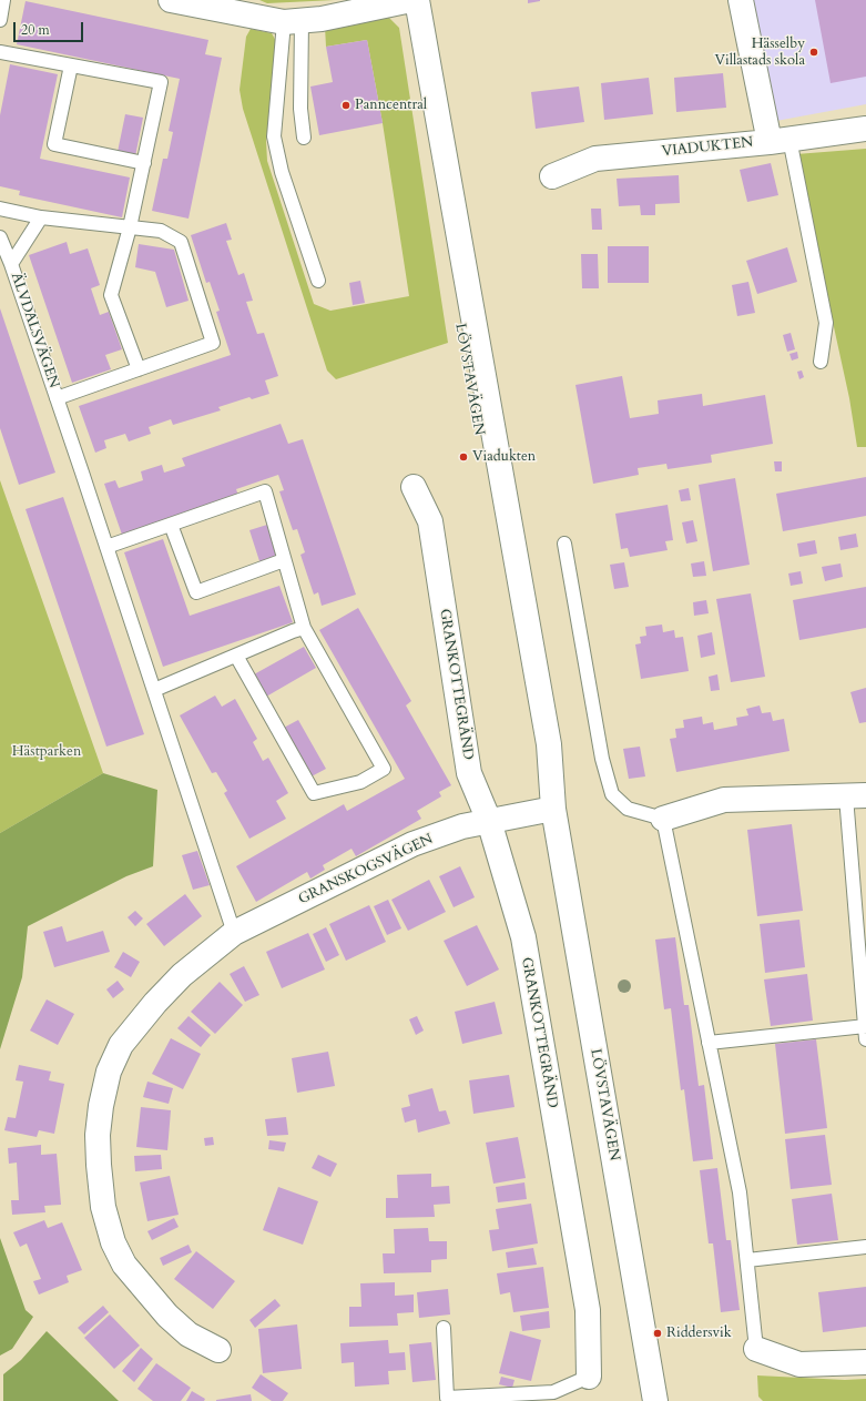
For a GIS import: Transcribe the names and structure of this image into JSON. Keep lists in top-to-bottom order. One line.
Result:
{"streets":{"street":["VIADUKTEN","LÖVSTAVÄGEN","GRANKOTTEGRÄND","GRANSKOGSVÄGEN"],"lane":["ÄLVDALSVÄGEN"]},"crossings":[["LÖVSTAVÄGEN","GRANSKOGSVÄGEN"],["GRANKOTTEGRÄND","GRANSKOGSVÄGEN"]],"parks":["Hästparken"],"places":["Hässelby Villastads skola","Panncentral","Viadukten","Riddersvik"],"scale_bar":"20 m"}
